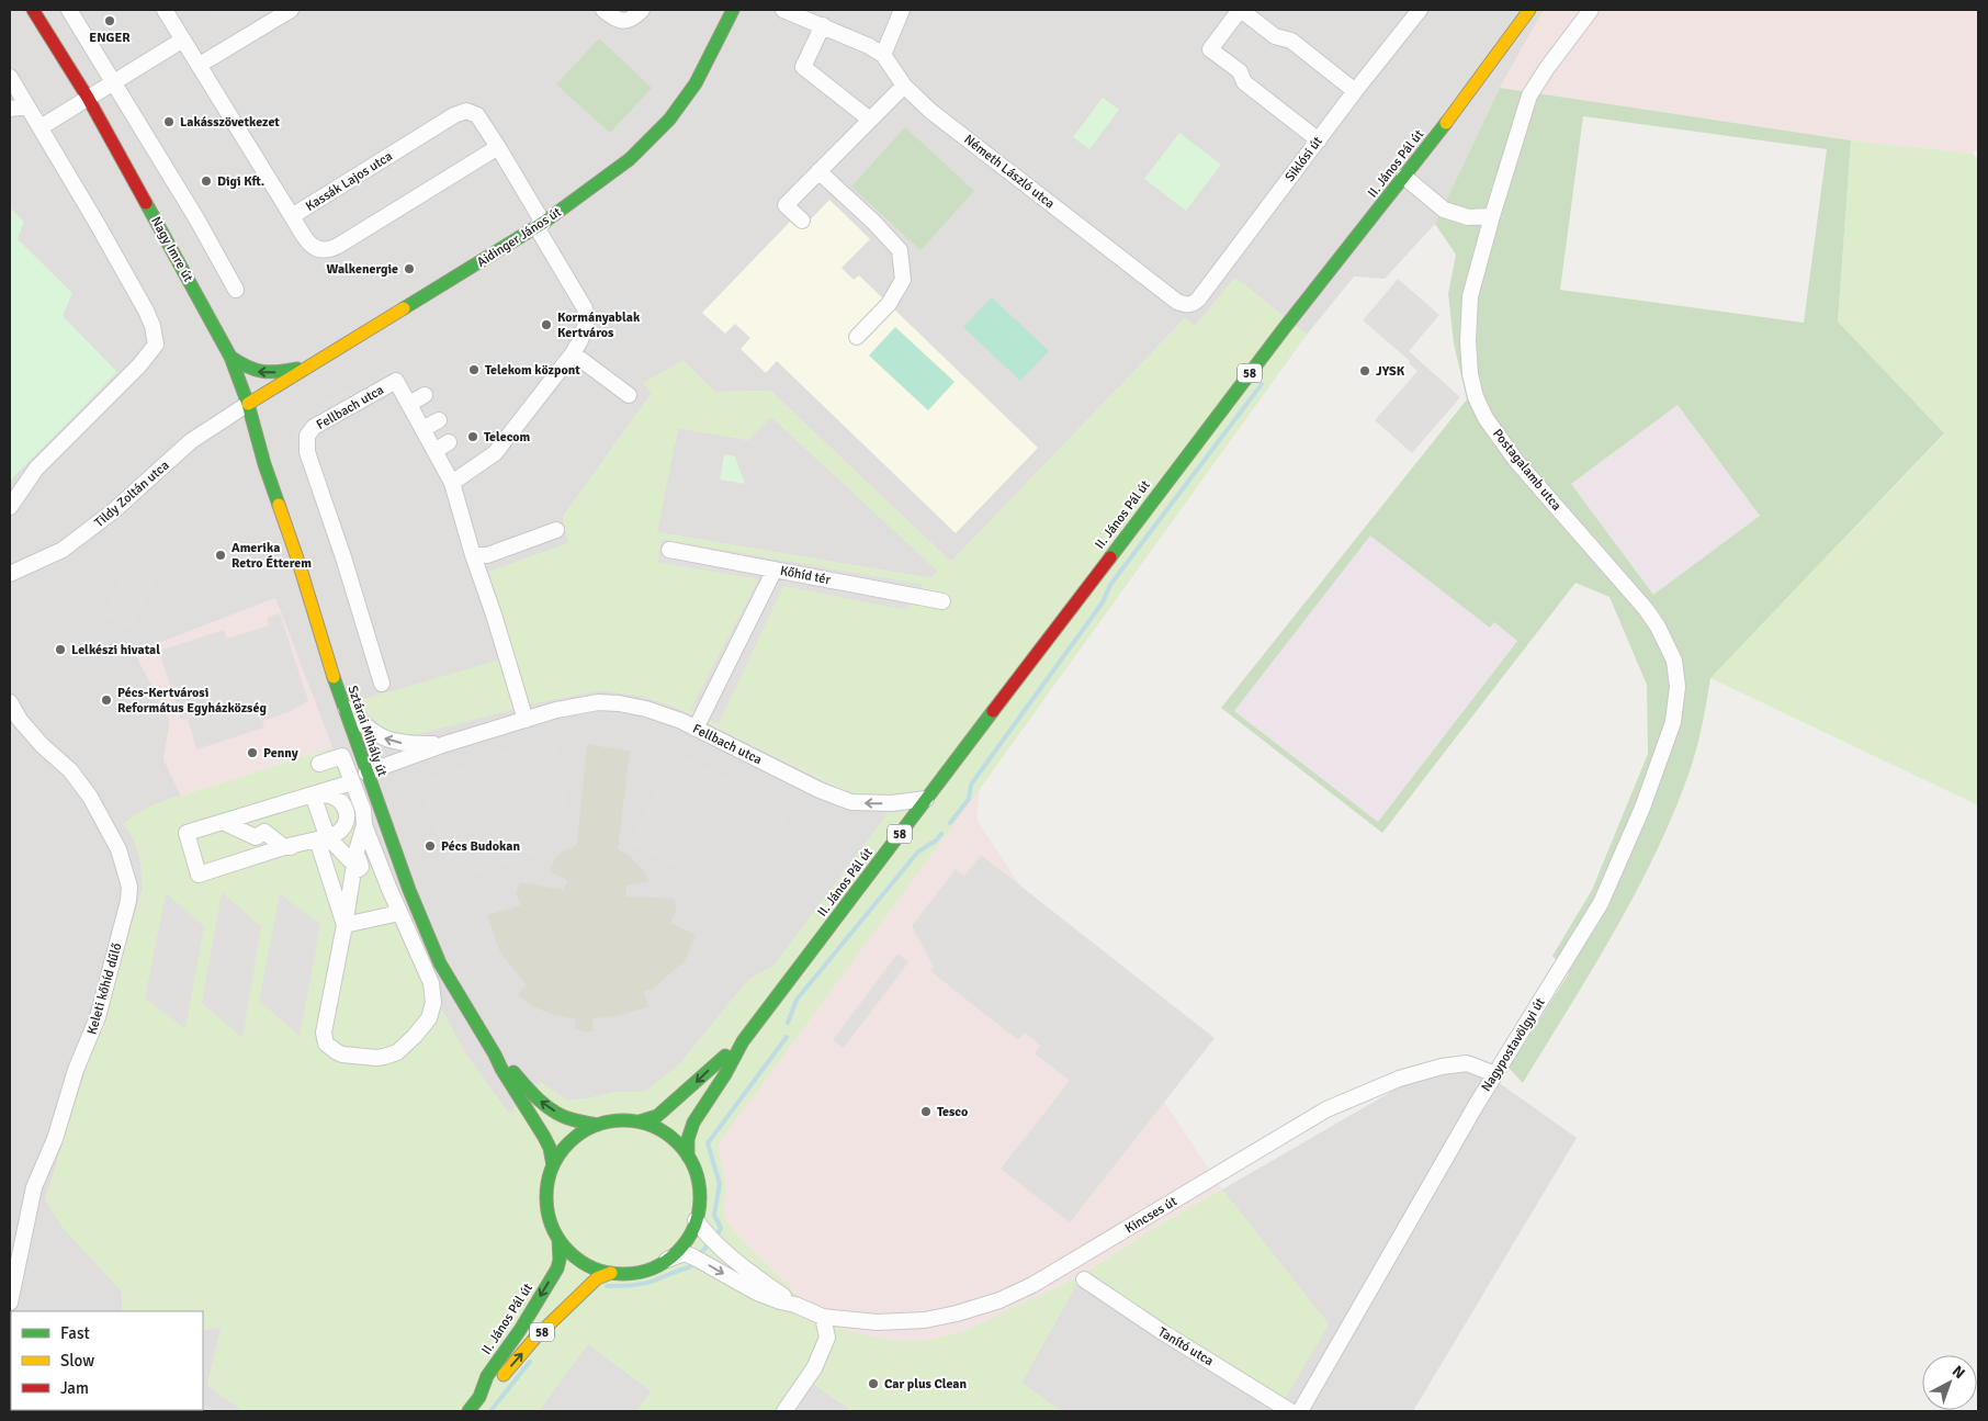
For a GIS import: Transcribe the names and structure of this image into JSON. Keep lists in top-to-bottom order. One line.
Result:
{"streets":{"main road":["II. János Pál út","Aidinger János út","Nagy Imre út","58","Sztárai Mihály út"],"street":["Siklósi út","Németh László utca","Kassák Lajos utca","Fellbach utca","Postagalamb utca","Tildy Zoltán utca","Kőhíd tér","Keleti kőhíd dűlő","Nagypostavölgyi út","Kincses út","Tanító utca"]},"crossings":[["Siklósi út","Németh László utca"],["II. János Pál út","58"],["II. János Pál út","Fellbach utca"],["II. János Pál út","Sztárai Mihály út"],["Kassák Lajos utca","Aidinger János út"],["Kassák Lajos utca","Fellbach utca"],["Aidinger János út","Nagy Imre út"],["Aidinger János út","Tildy Zoltán utca"],["Aidinger János út","Sztárai Mihály út"],["Nagy Imre út","Tildy Zoltán utca"],["Nagy Imre út","Sztárai Mihály út"],["58","Sztárai Mihály út"],["Fellbach utca","Sztárai Mihály út"],["Postagalamb utca","Nagypostavölgyi út"],["Tildy Zoltán utca","Sztárai Mihály út"],["Nagypostavölgyi út","Kincses út"]],"places":["ENGER","Lakásszövetkezet","Digi Kft.","Walkenergie","Kormányablak Kertváros","Telekom központ","JYSK","Telecom","Amerika Retro Étterem","Lelkészi hivatal","Pécs-Kertvárosi Református Egyházközség","Penny","Pécs Budokan","Tesco","Car plus Clean"],"legend":["Fast","Slow","Jam"],"north":"top right"}
